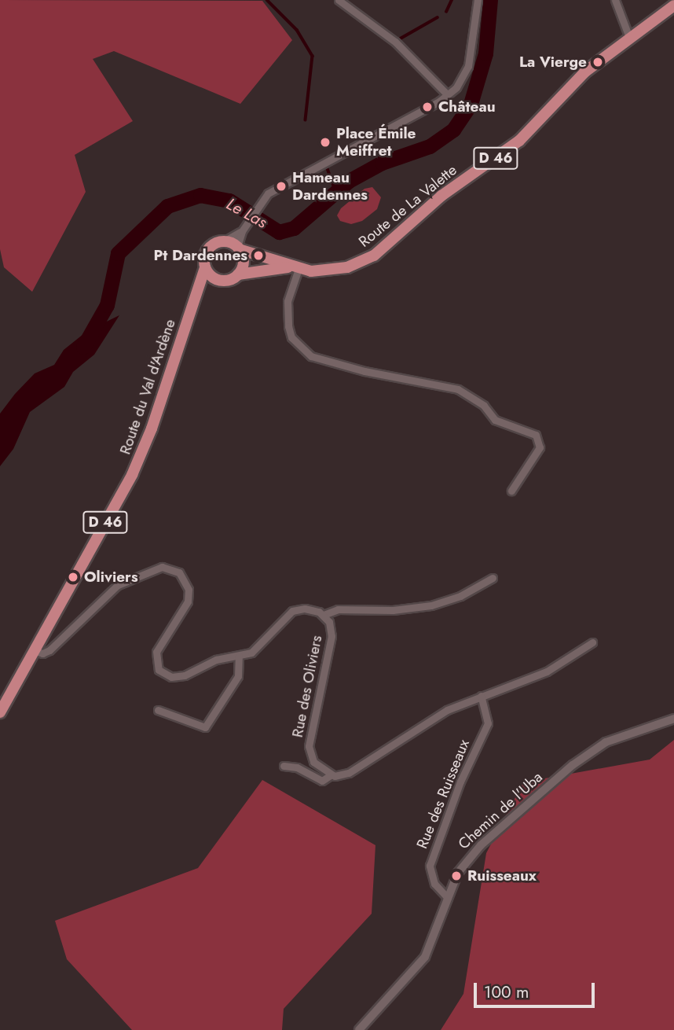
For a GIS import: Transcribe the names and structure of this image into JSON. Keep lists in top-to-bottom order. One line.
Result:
{"streets":{"main road":["D 46","Route de La Valette","Route du Val d'Ardène"],"street":["Rue des Oliviers","Rue des Ruisseaux","Chemin de l'Uba"]},"crossings":[["Route de La Valette","Route du Val d'Ardène"],["Route du Val d'Ardène","Rue des Oliviers"],["Rue des Ruisseaux","Chemin de l'Uba"]],"water":["Le Las"],"places":["La Vierge","Château","Place Émile Meiffret","Hameau Dardennes","Pt Dardennes","Oliviers","Ruisseaux"],"scale_bar":"100 m"}
